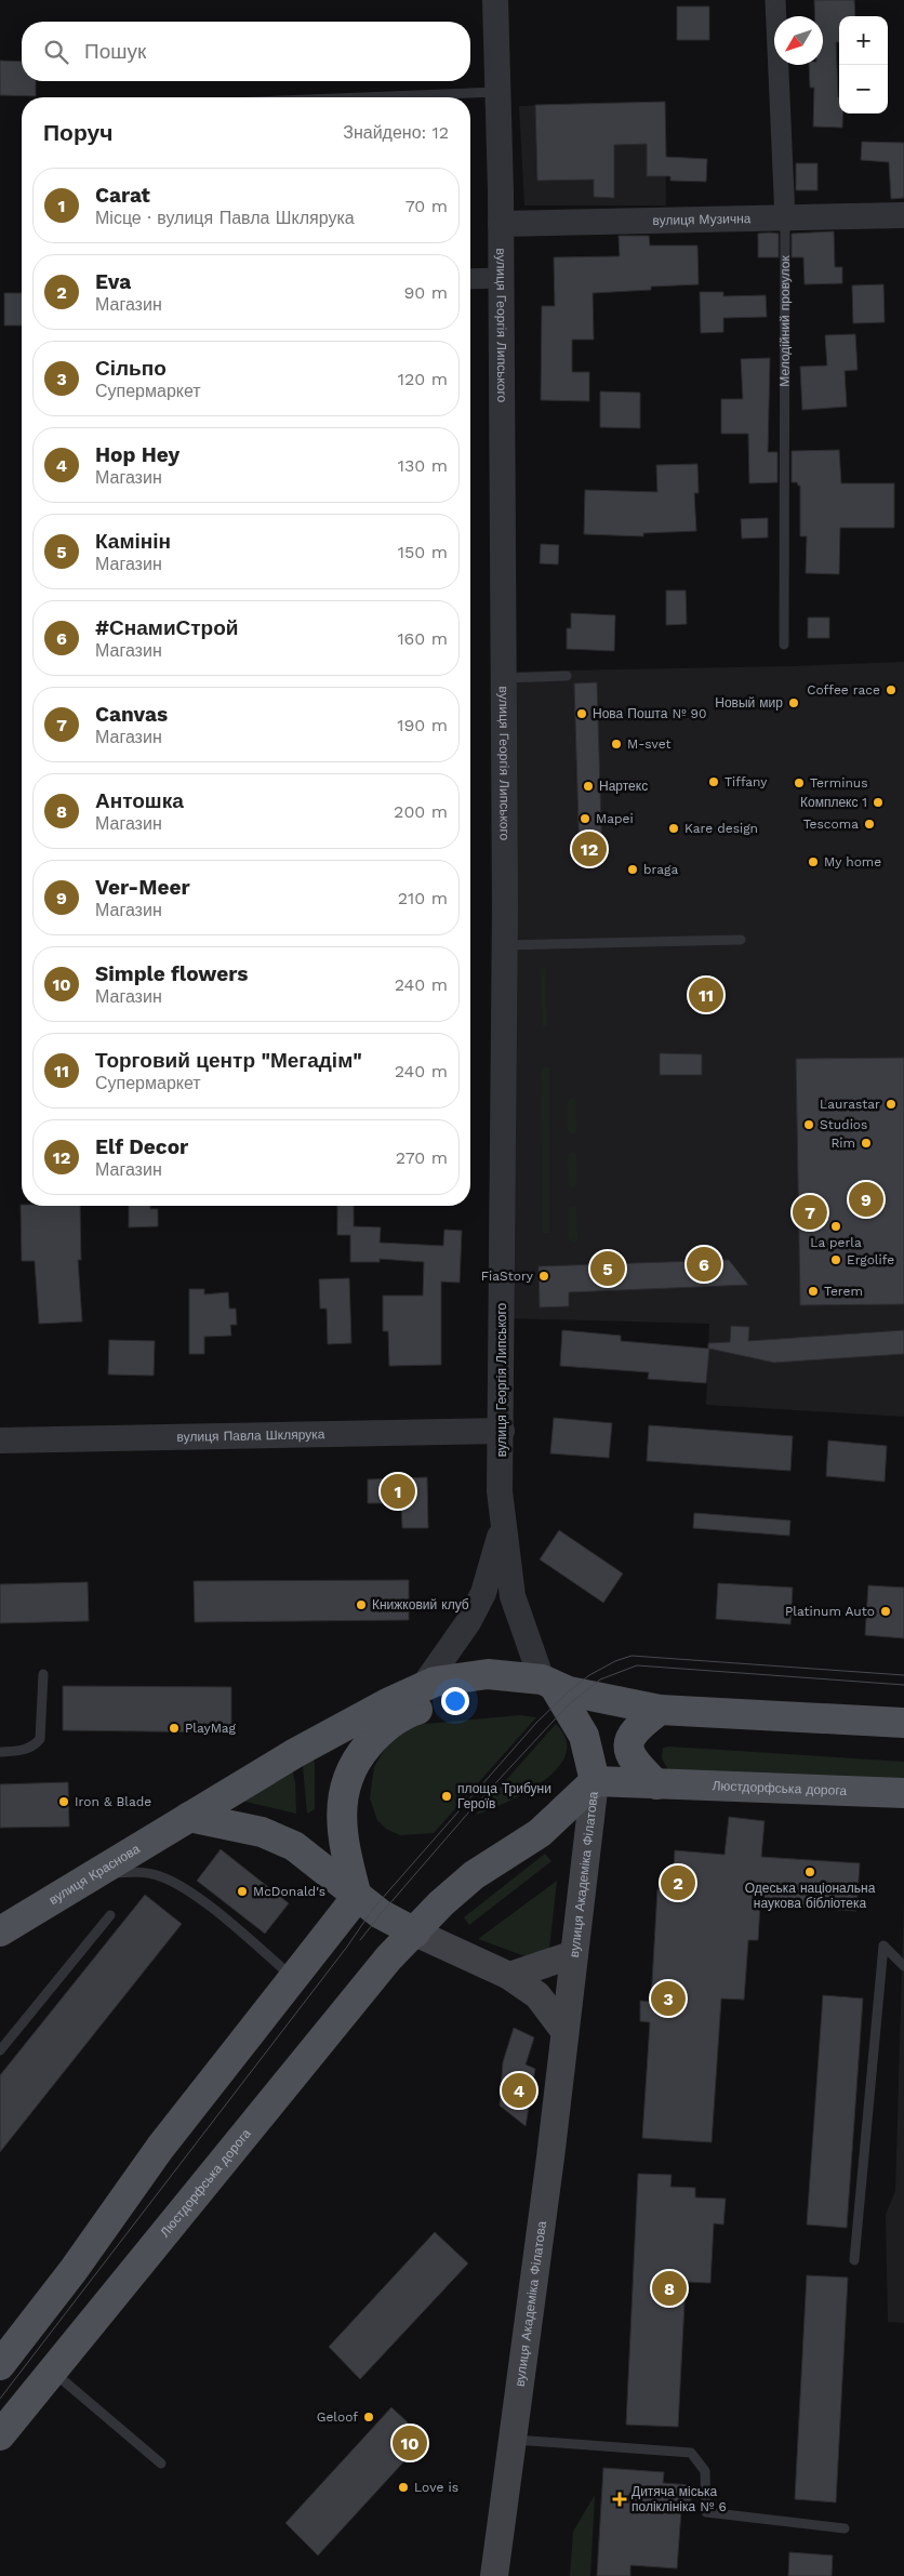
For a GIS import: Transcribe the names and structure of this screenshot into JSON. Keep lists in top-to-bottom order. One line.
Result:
{"streets":{"main road":["Люстдорфська дорога","вулиця Краснова","вулиця Академіка Філатова"],"street":["вулиця Музична","Мелодійний провулок","вулиця Георгія Липського","вулиця Павла Шклярука"]},"crossings":[["вулиця Музична","Мелодійний провулок"],["вулиця Музична","вулиця Георгія Липського"],["вулиця Георгія Липського","вулиця Павла Шклярука"],["вулиця Георгія Липського","вулиця Краснова"],["Люстдорфська дорога","вулиця Академіка Філатова"]],"places":{"other":["Coffee race","Новый мир","Нова Пошта № 90","M-svet","Tiffany","Terminus","Нартекс","Комплекс 1","Mapei","Tescoma","Kare design","My home","braga","Laurastar","Studios","Rim","La perla","Ergolife","FiaStory","Terem","Книжковий клуб","Platinum Auto","PlayMag","площа Трибуни Героїв","Iron & Blade","Одеська національна наукова бібліотека","McDonald's","Geloof","Love is"],"health":["Дитяча міська поліклініка № 6"]},"north":"bottom left","page":{"map_buttons":["+","−"],"search":"Пошук","heading":["Поруч","Знайдено: 12"],"list":[{"mark":"1","name":"Carat","note":"Місце · вулиця Павла Шклярука","value":"70 m"},{"mark":"2","name":"Eva","note":"Магазин","value":"90 m"},{"mark":"3","name":"Сільпо","note":"Супермаркет","value":"120 m"},{"mark":"4","name":"Hop Hey","note":"Магазин","value":"130 m"},{"mark":"5","name":"Камінін","note":"Магазин","value":"150 m"},{"mark":"6","name":"#СнамиСтрой","note":"Магазин","value":"160 m"},{"mark":"7","name":"Canvas","note":"Магазин","value":"190 m"},{"mark":"8","name":"Антошка","note":"Магазин","value":"200 m"},{"mark":"9","name":"Ver-Meer","note":"Магазин","value":"210 m"},{"mark":"10","name":"Simple flowers","note":"Магазин","value":"240 m"},{"mark":"11","name":"Торговий центр \"Мегадім\"","note":"Супермаркет","value":"240 m"},{"mark":"12","name":"Elf Decor","note":"Магазин","value":"270 m"}],"pins":["12","11","9","7","6","5","1","2","3","4","8","10"]}}
